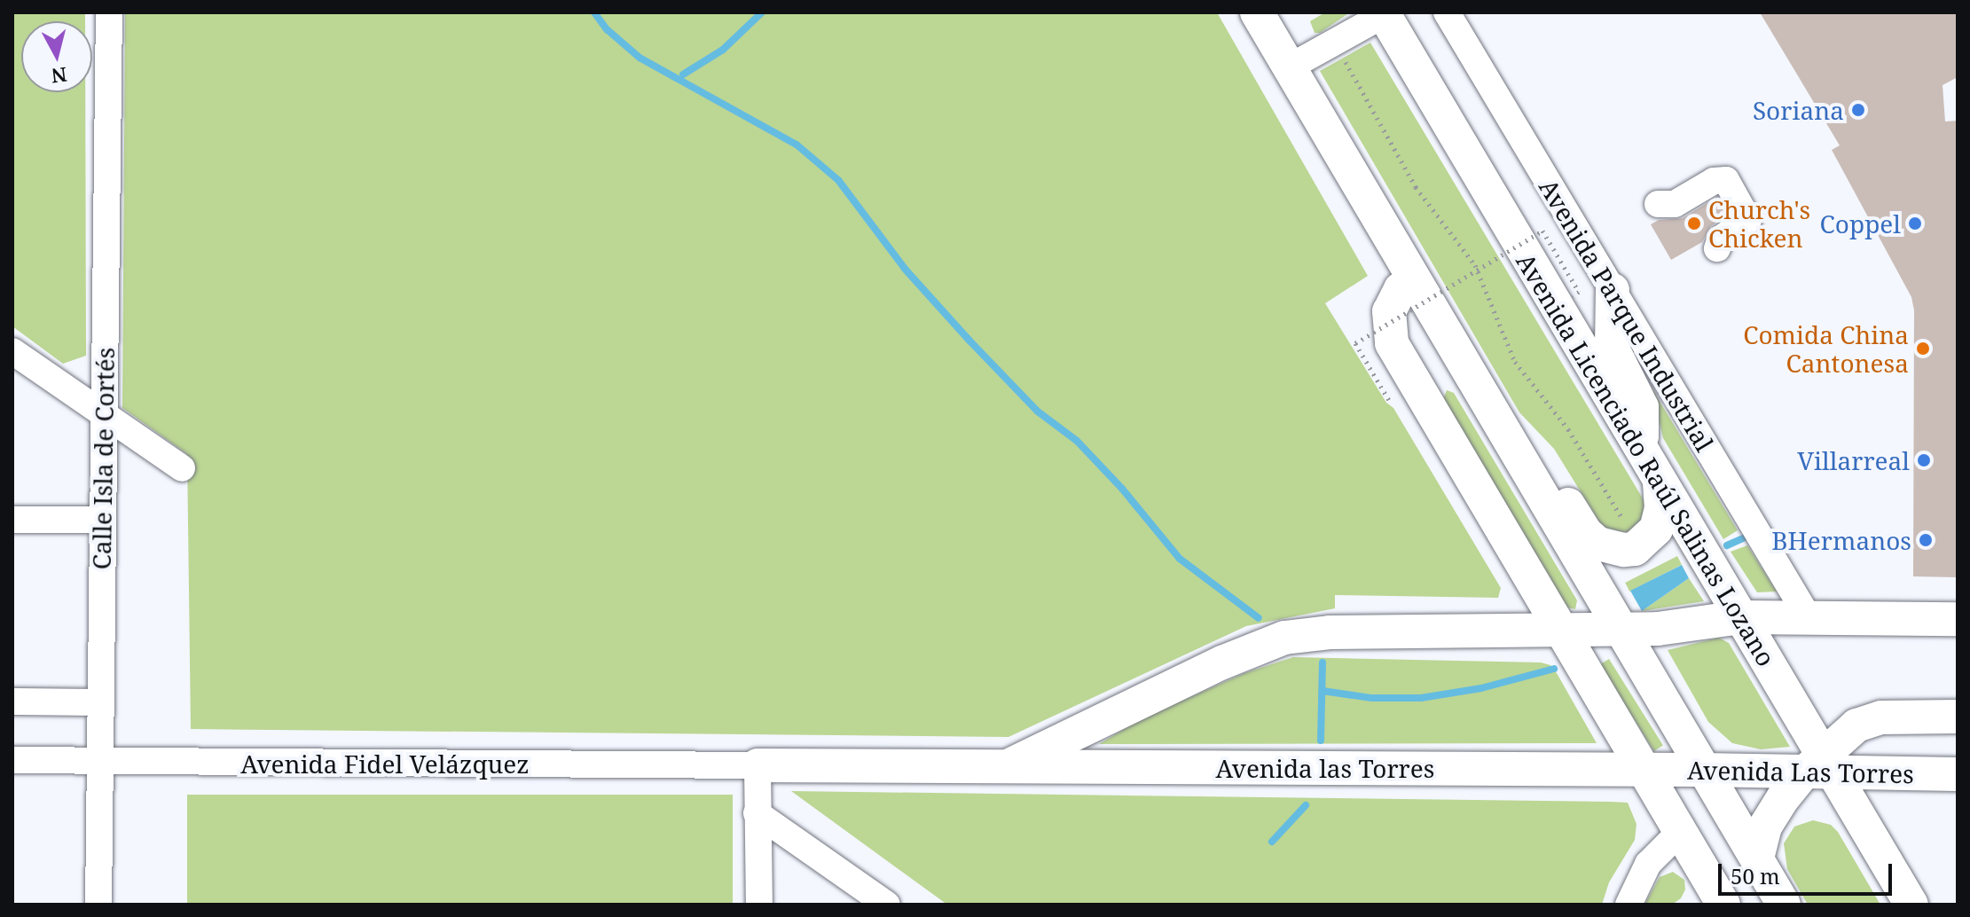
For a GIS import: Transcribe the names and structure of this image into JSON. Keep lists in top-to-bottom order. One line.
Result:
{"streets":{"main road":["Avenida Licenciado Raúl Salinas Lozano","Avenida las Torres","Avenida Las Torres"],"street":["Avenida Parque Industrial","Calle Isla de Cortés","Avenida Fidel Velázquez"]},"crossings":[["Calle Isla de Cortés","Avenida Fidel Velázquez"],["Avenida Licenciado Raúl Salinas Lozano","Avenida Las Torres"],["Avenida Fidel Velázquez","Avenida las Torres"],["Avenida las Torres","Avenida Las Torres"]],"places":["Soriana","Church's Chicken","Coppel","Comida China Cantonesa","Villarreal","BHermanos"],"scale_bar":"50 m","north":"bottom"}
